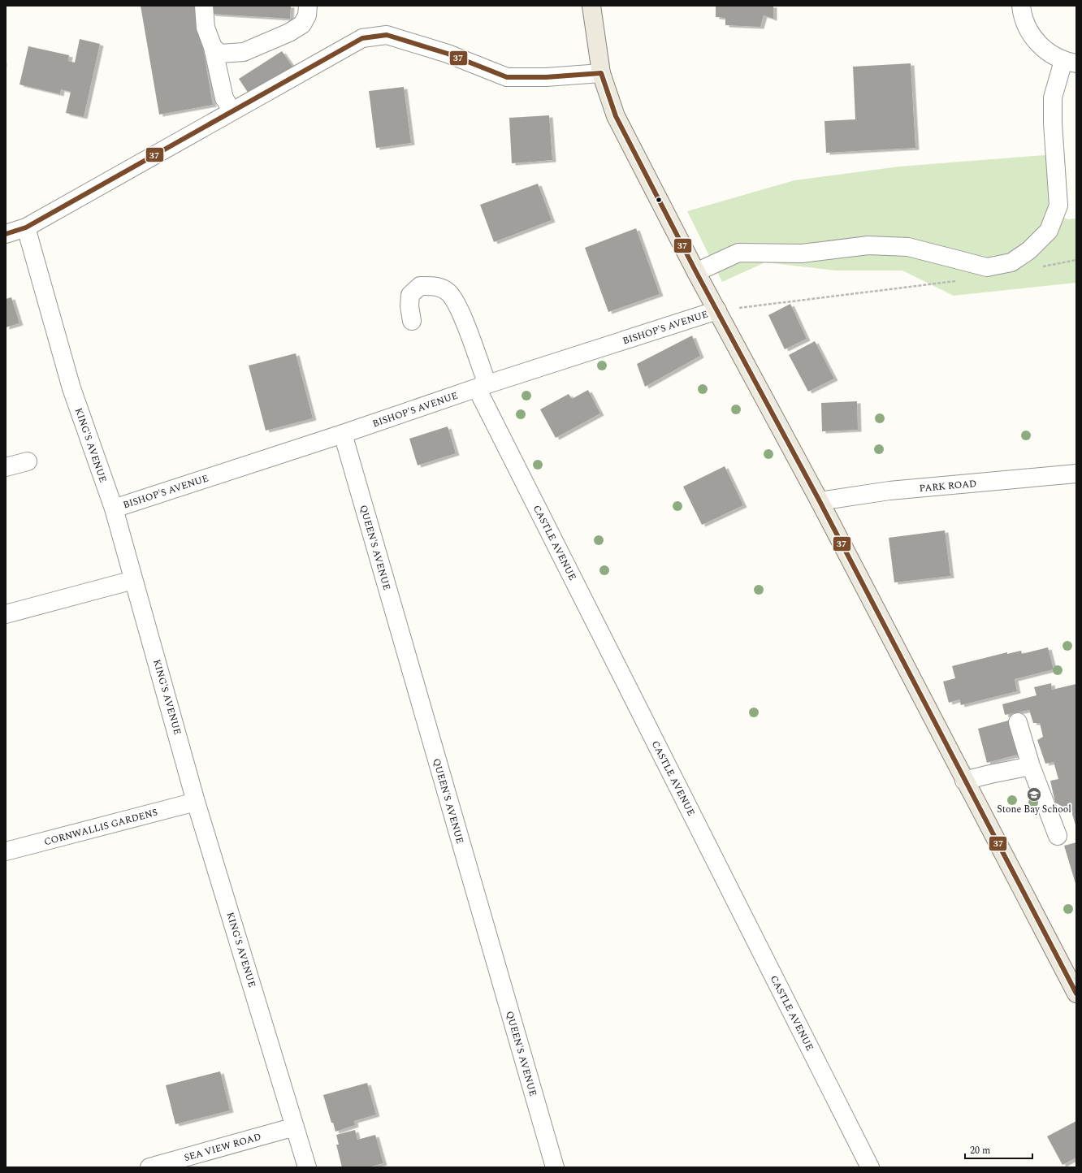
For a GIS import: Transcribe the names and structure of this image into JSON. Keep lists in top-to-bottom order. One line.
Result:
{"streets":{"street":["BISHOP'S AVENUE","KING'S AVENUE","PARK ROAD","CASTLE AVENUE","QUEEN'S AVENUE","CORNWALLIS GARDENS","SEA VIEW ROAD"]},"crossings":[["BISHOP'S AVENUE","KING'S AVENUE"],["BISHOP'S AVENUE","CASTLE AVENUE"],["BISHOP'S AVENUE","QUEEN'S AVENUE"],["KING'S AVENUE","CORNWALLIS GARDENS"],["KING'S AVENUE","SEA VIEW ROAD"]],"places":{"school or university":["Stone Bay School"]},"lines":["transit line 37"],"scale_bar":"20 m"}
